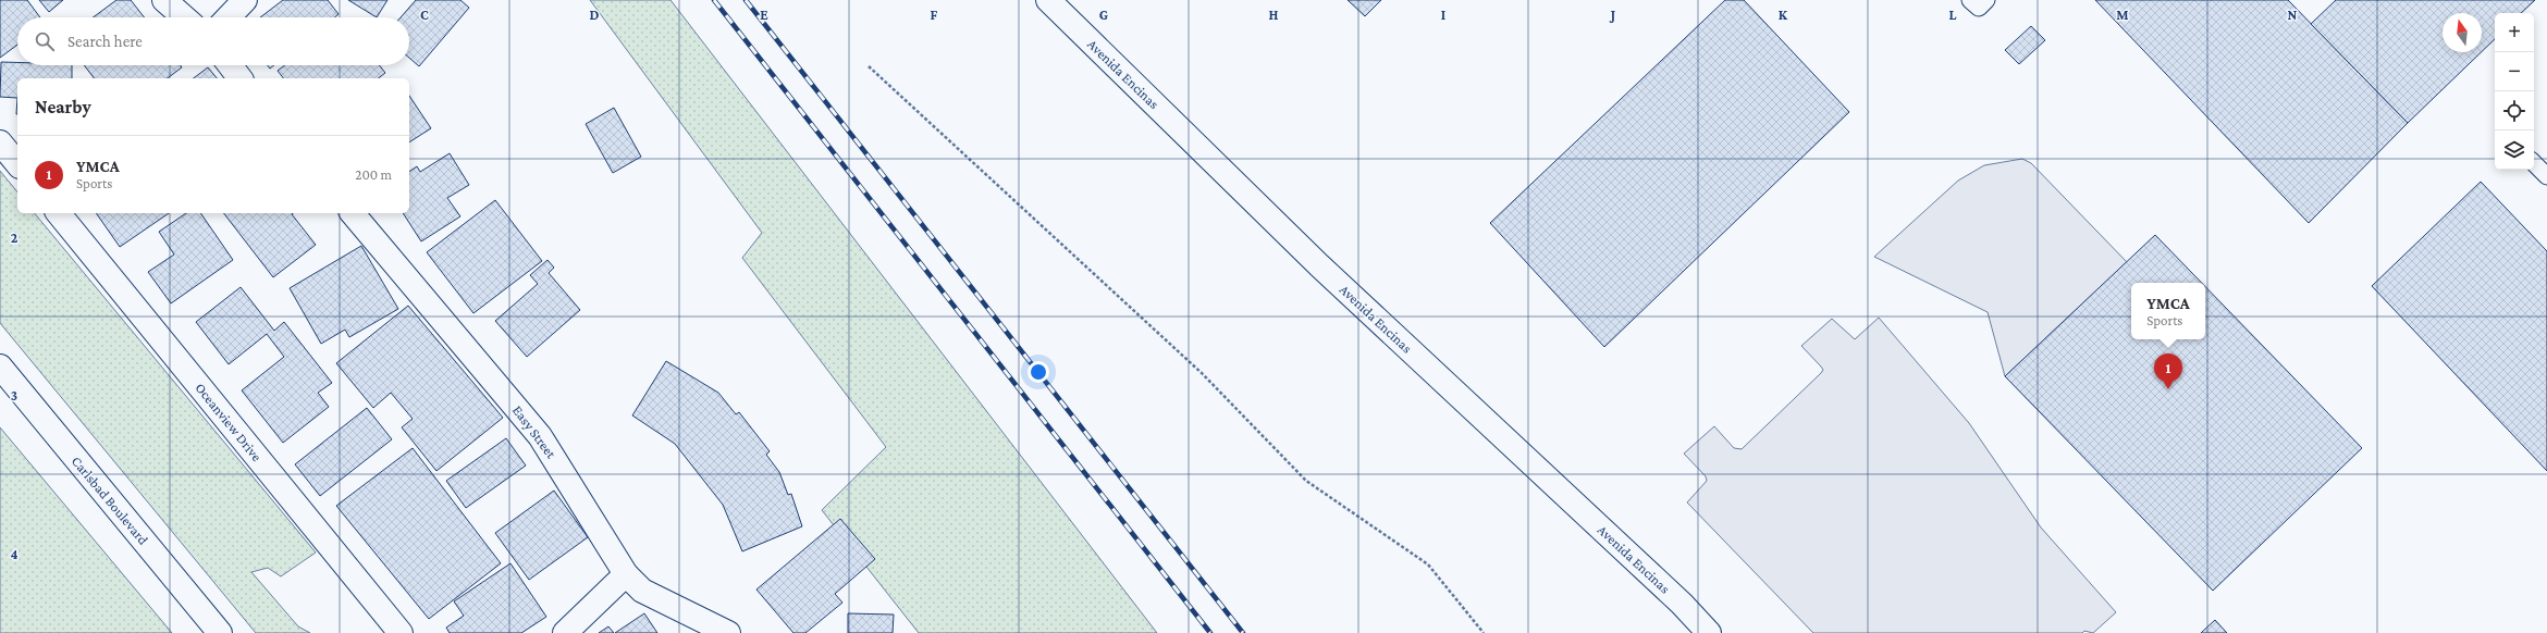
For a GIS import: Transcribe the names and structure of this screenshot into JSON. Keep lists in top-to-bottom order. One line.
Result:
{"streets":{"street":["Avenida Encinas","Oceanview Drive","Easy Street","Carlsbad Boulevard"]},"north":"top","page":{"map_buttons":["+","−"],"search":"Search here","heading":"Nearby","list":[{"mark":"1","name":"YMCA","note":"Sports","value":"200 m"}],"popup":["YMCA","Sports"],"pins":"1"},"grid":{"columns":["C","D","E","F","G","H","I","J","K","L","M","N"],"rows":["2","3","4"]}}
